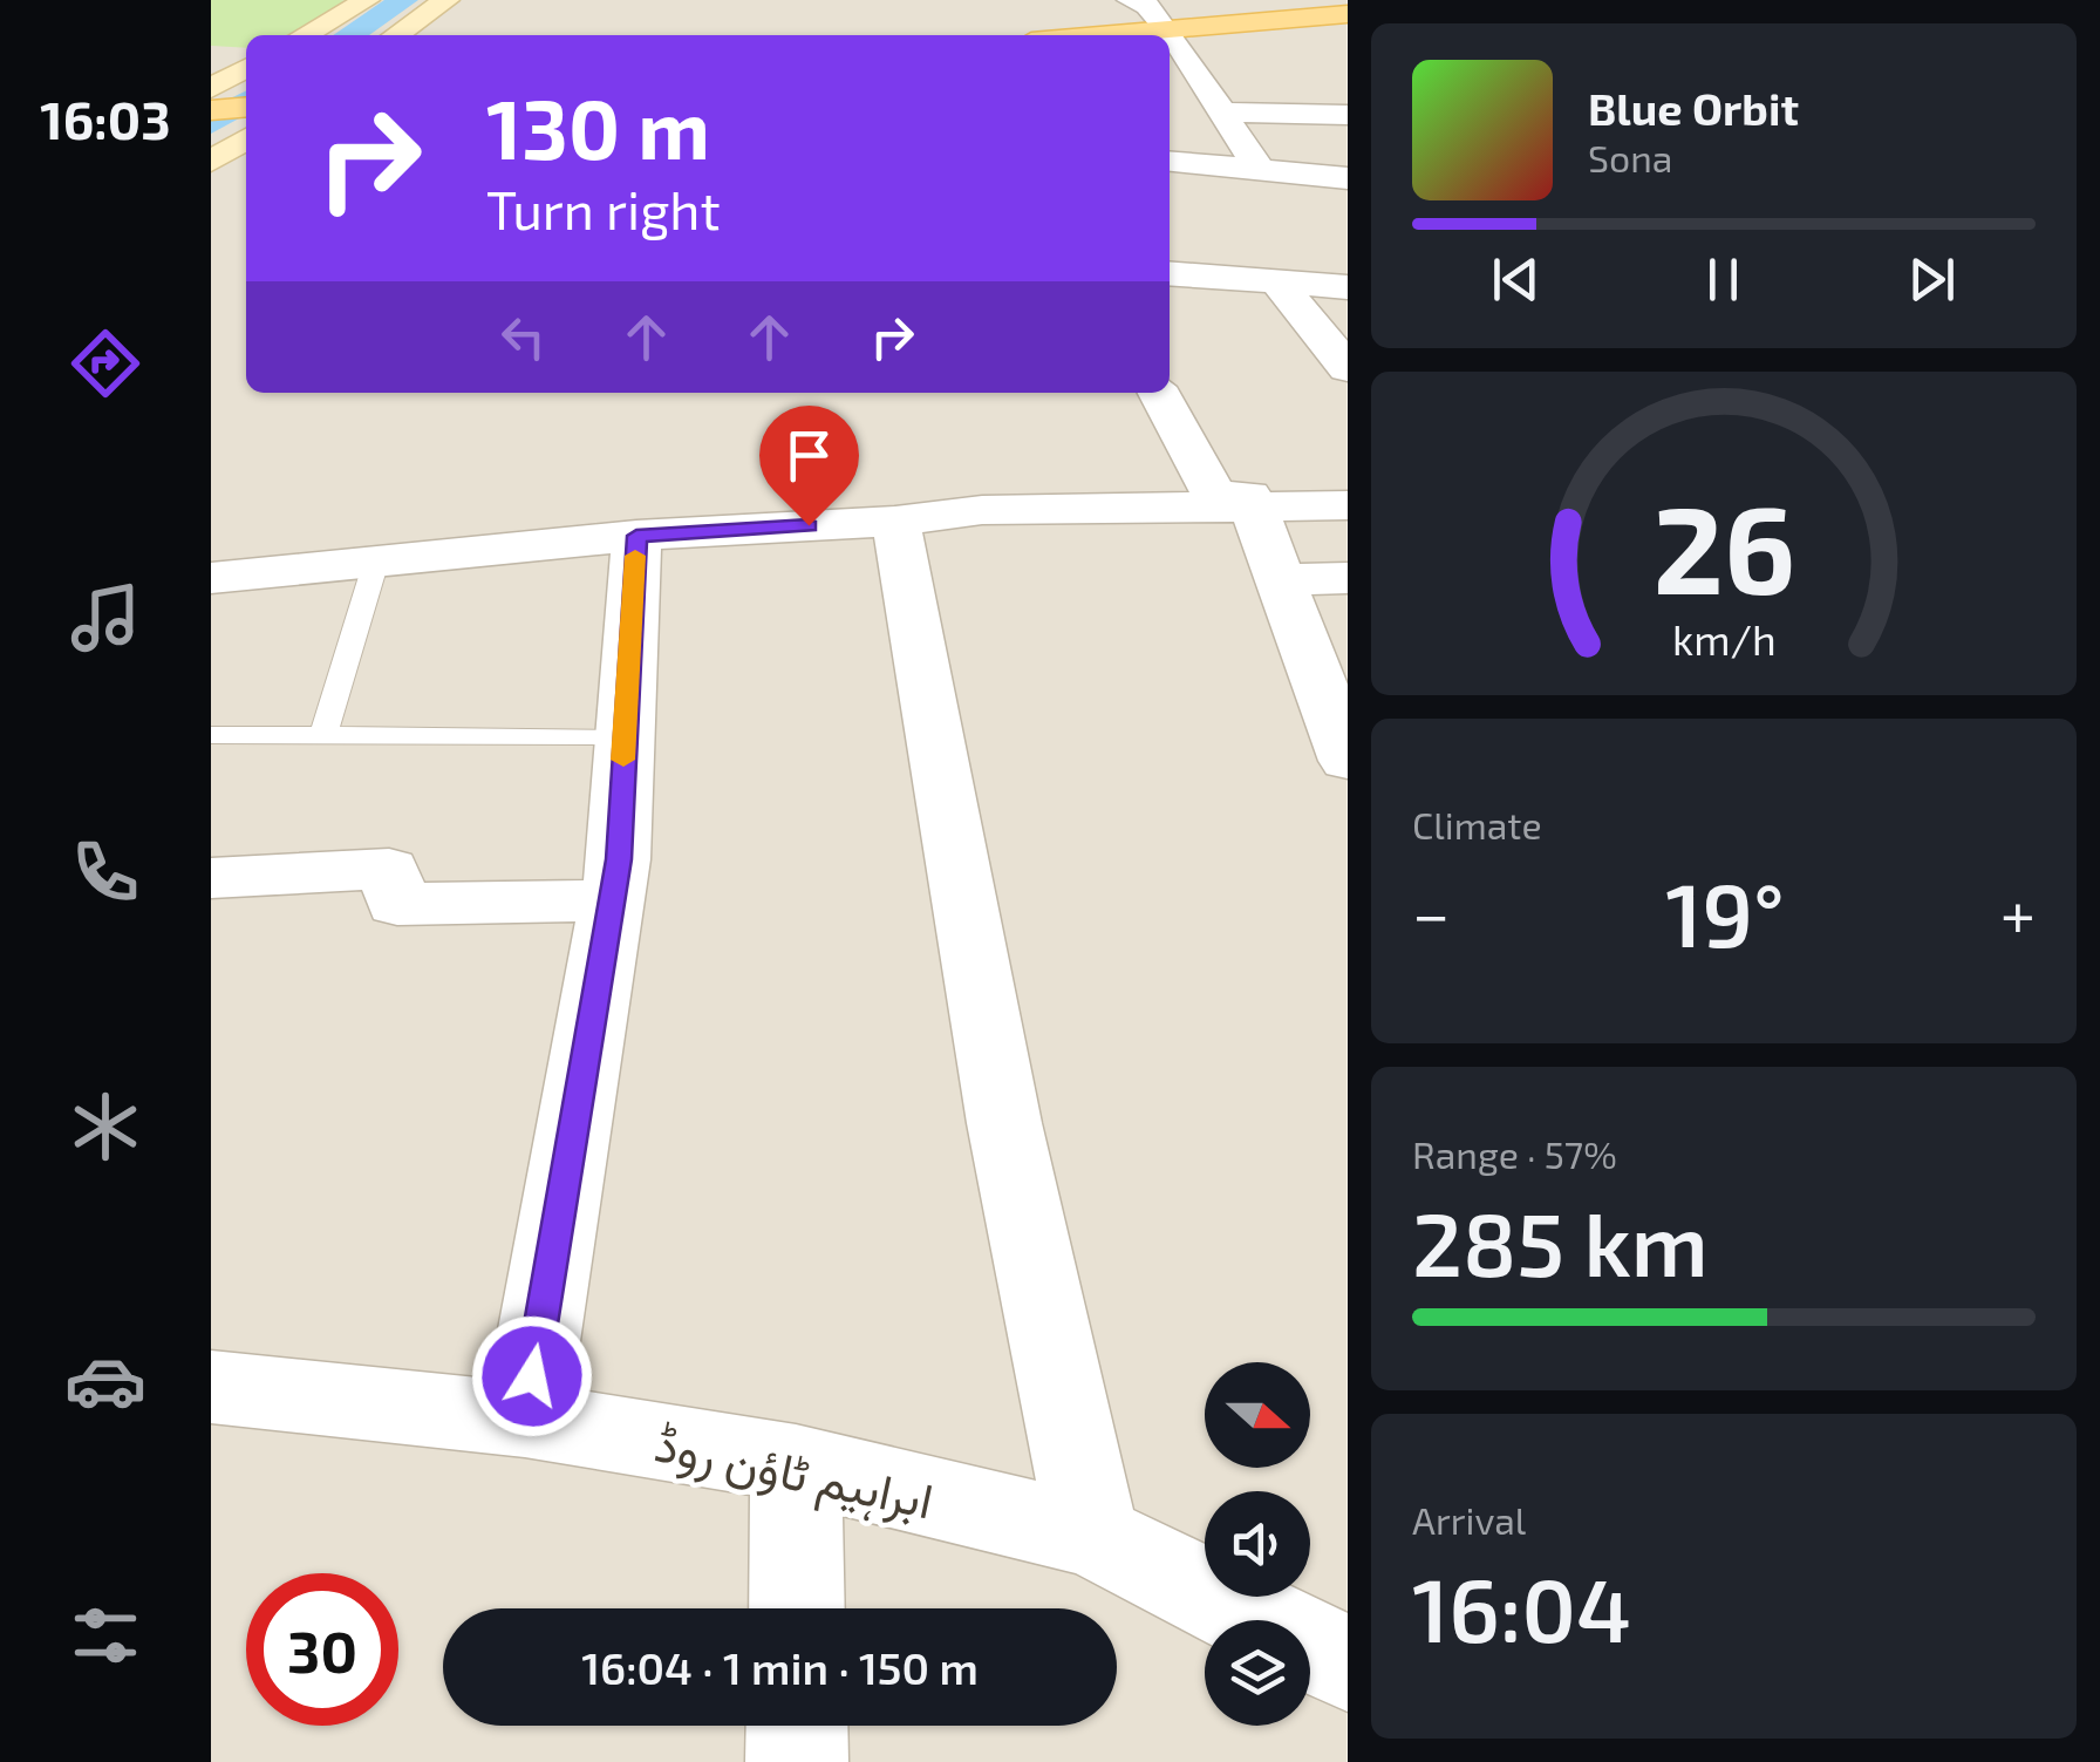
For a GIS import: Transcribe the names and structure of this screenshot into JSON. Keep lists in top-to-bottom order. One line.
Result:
{"streets":{"street":["ابراہیم ٹاؤن روڈ"]},"north":"right","page":{"tabs":"16:03","turn":["130 m","Turn right"],"song":["Blue Orbit","Sona"],"tile":["Climate",["Range · 57%","285 km"],["Arrival","16:04"]],"heat":["−","19°","+"],"limit":"30","trip":"16:04 · 1 min · 150 m","gauge":["26","km/h"]}}
